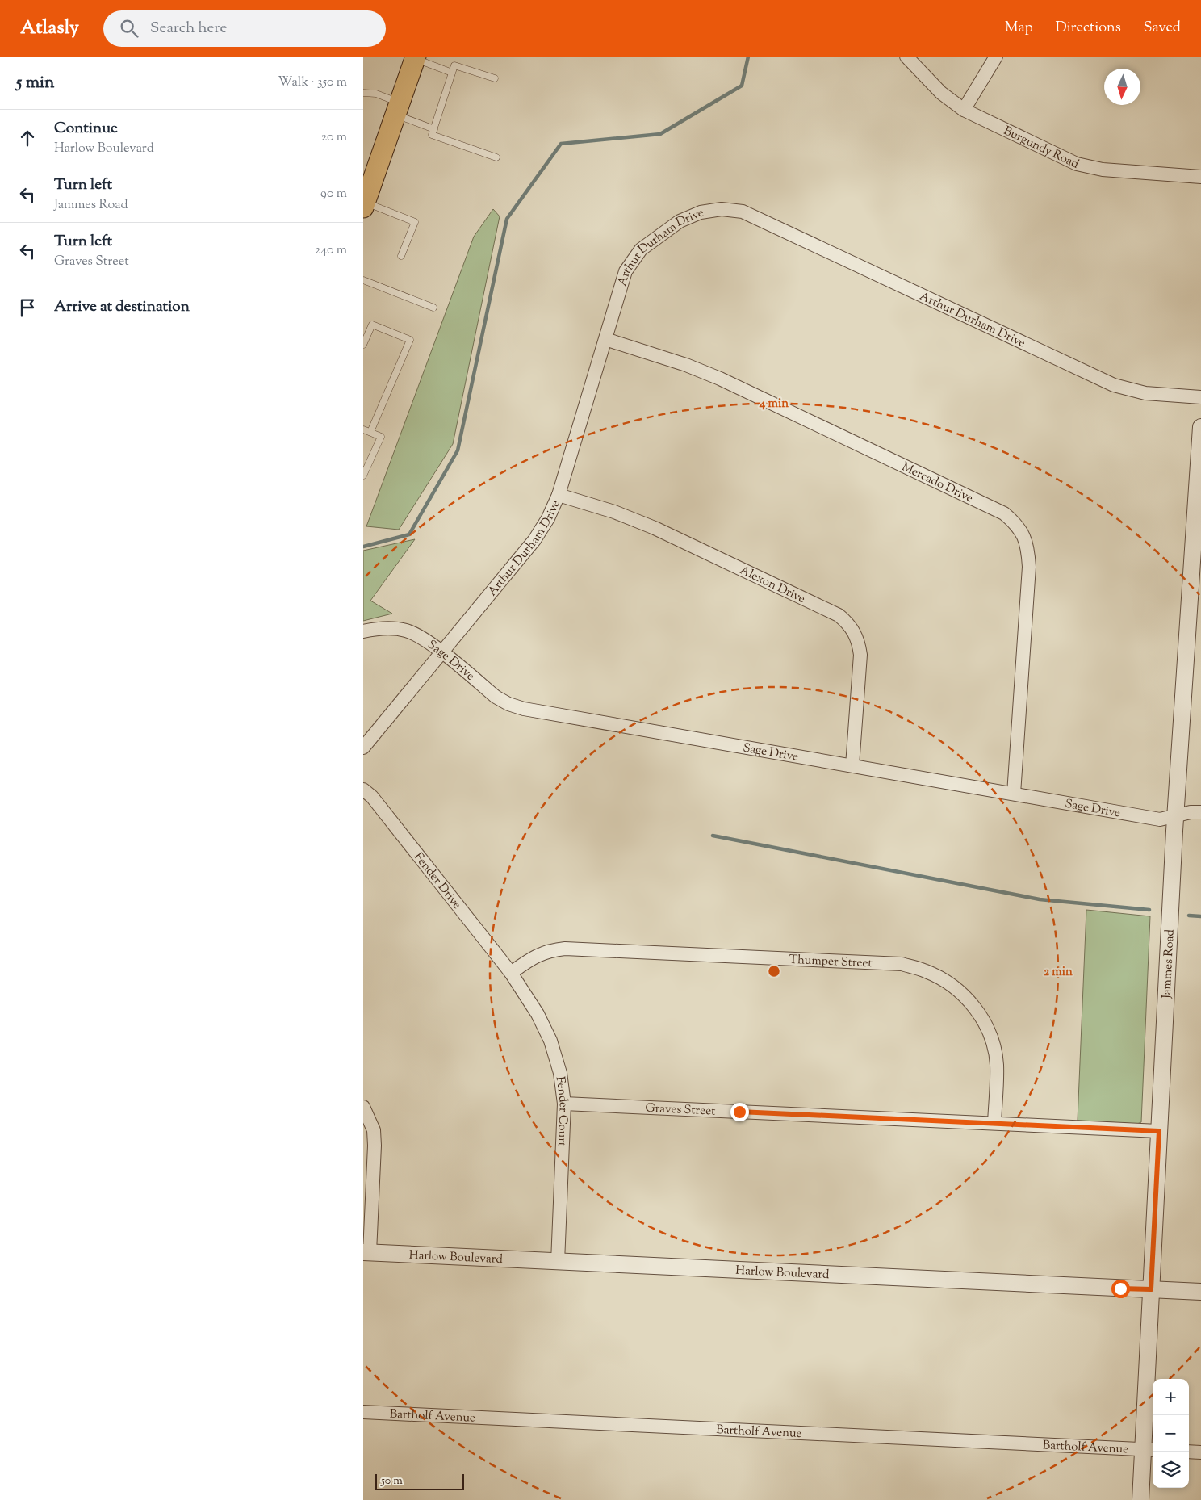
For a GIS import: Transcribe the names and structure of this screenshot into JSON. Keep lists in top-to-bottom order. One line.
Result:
{"streets":{"street":["Burgundy Road","Arthur Durham Drive","Mercado Drive","Alexon Drive","Sage Drive","Fender Drive","Thumper Street","Jammes Road","Graves Street","Fender Court","Harlow Boulevard","Bartholf Avenue"]},"crossings":[["Arthur Durham Drive","Mercado Drive"],["Arthur Durham Drive","Alexon Drive"],["Arthur Durham Drive","Sage Drive"],["Mercado Drive","Sage Drive"],["Alexon Drive","Sage Drive"],["Sage Drive","Jammes Road"],["Fender Drive","Thumper Street"],["Fender Drive","Fender Court"],["Thumper Street","Graves Street"],["Thumper Street","Fender Court"],["Jammes Road","Graves Street"],["Jammes Road","Harlow Boulevard"],["Jammes Road","Bartholf Avenue"],["Graves Street","Fender Court"],["Fender Court","Harlow Boulevard"]],"scale_bar":"50 m","north":"bottom","page":{"header":"Atlasly","search":"Search here","nav":["Map","Directions","Saved"],"heading":["5 min","Walk · 350 m"],"list":[["Continue","Harlow Boulevard","20 m"],["Turn left","Jammes Road","90 m"],["Turn left","Graves Street","240 m"],"Arrive at destination"],"map_buttons":["+","−"],"scale":"50 m"},"rings":["4 min","2 min"]}
